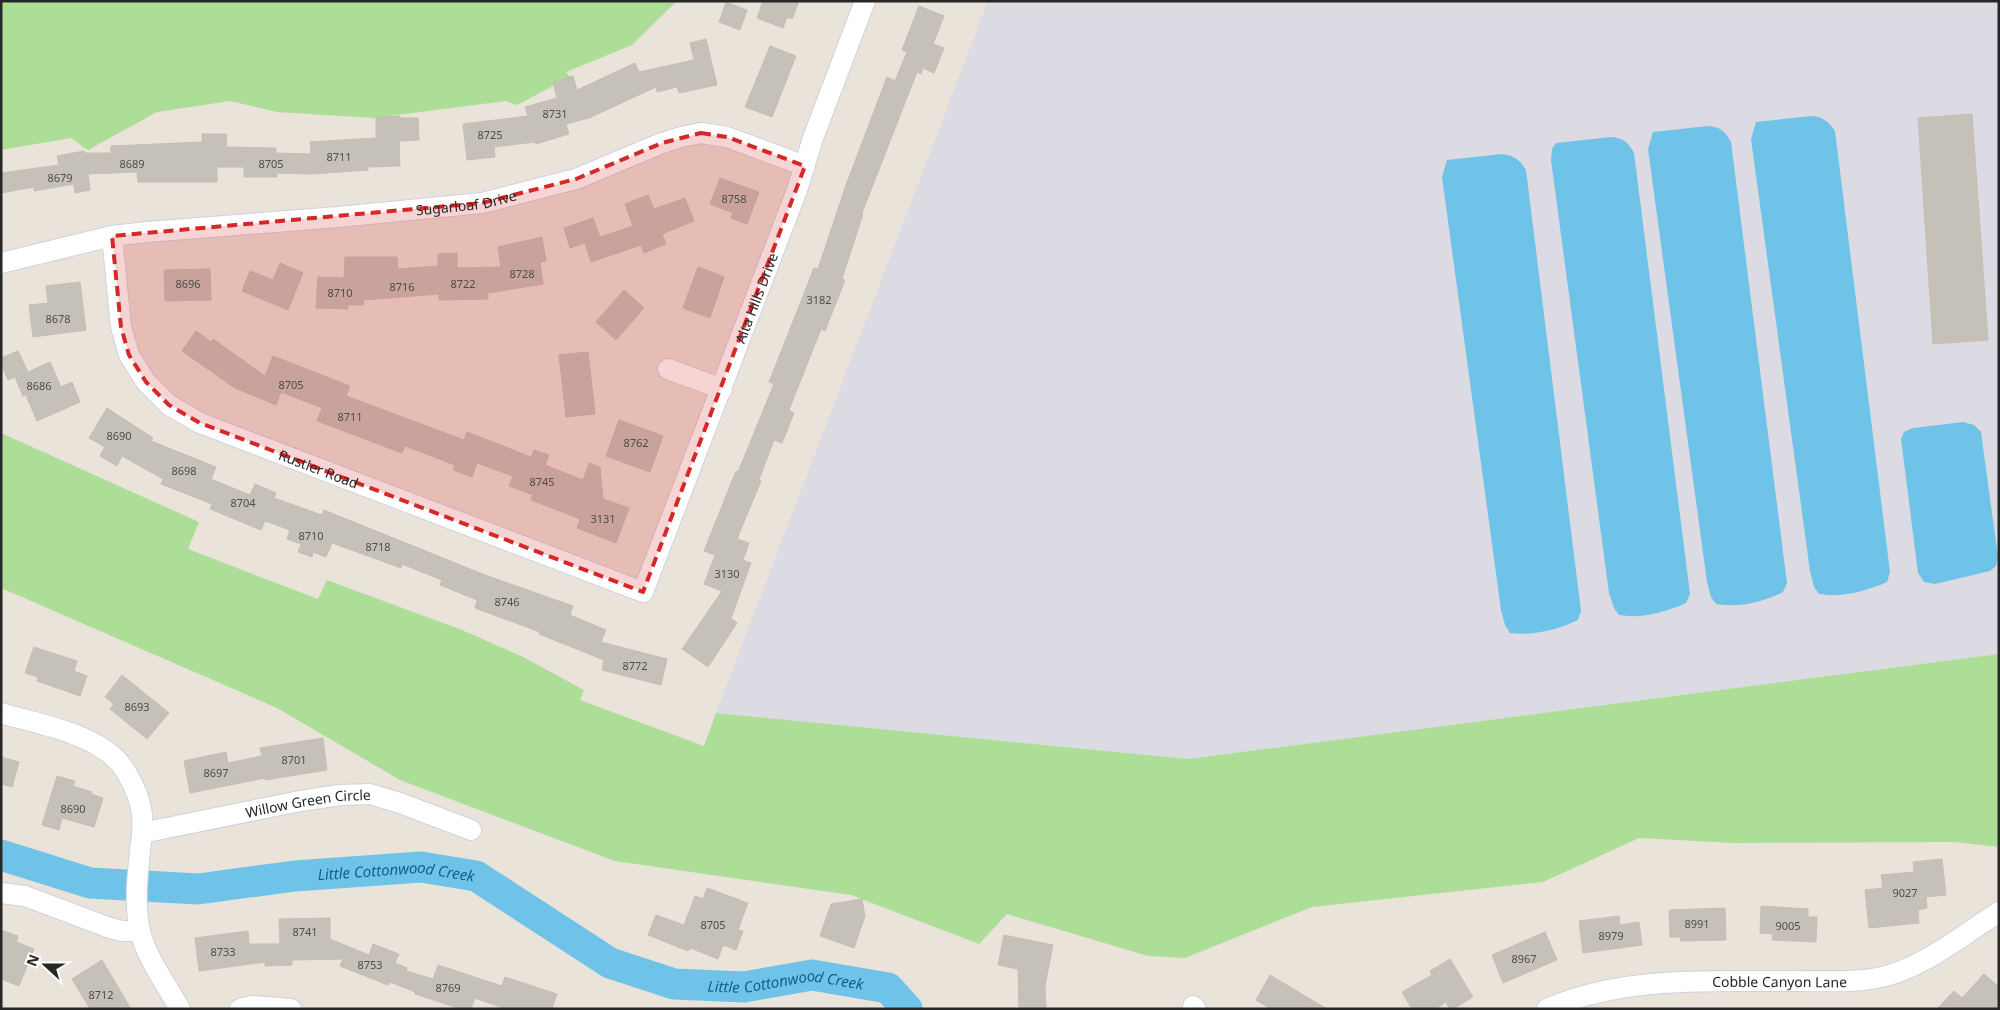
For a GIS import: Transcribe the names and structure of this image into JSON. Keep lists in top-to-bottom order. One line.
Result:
{"streets":{"street":["Sugarloaf Drive","Alta Hills Drive","Rustler Road","Willow Green Circle","Cobble Canyon Lane"]},"crossings":[["Sugarloaf Drive","Alta Hills Drive"],["Sugarloaf Drive","Rustler Road"],["Alta Hills Drive","Rustler Road"]],"water":["Little Cottonwood Creek"],"house_numbers":["8731","8725","8711","8689","8705","8679","8758","8728","8696","8722","8716","8710","3182","8678","8705","8686","8711","8690","8762","8698","8745","8704","3131","8710","8718","3130","8746","8772","8693","8701","8697","8690","9027","8991","8705","9005","8741","8979","8733","8967","8753","8769","8712"],"north":"left"}
